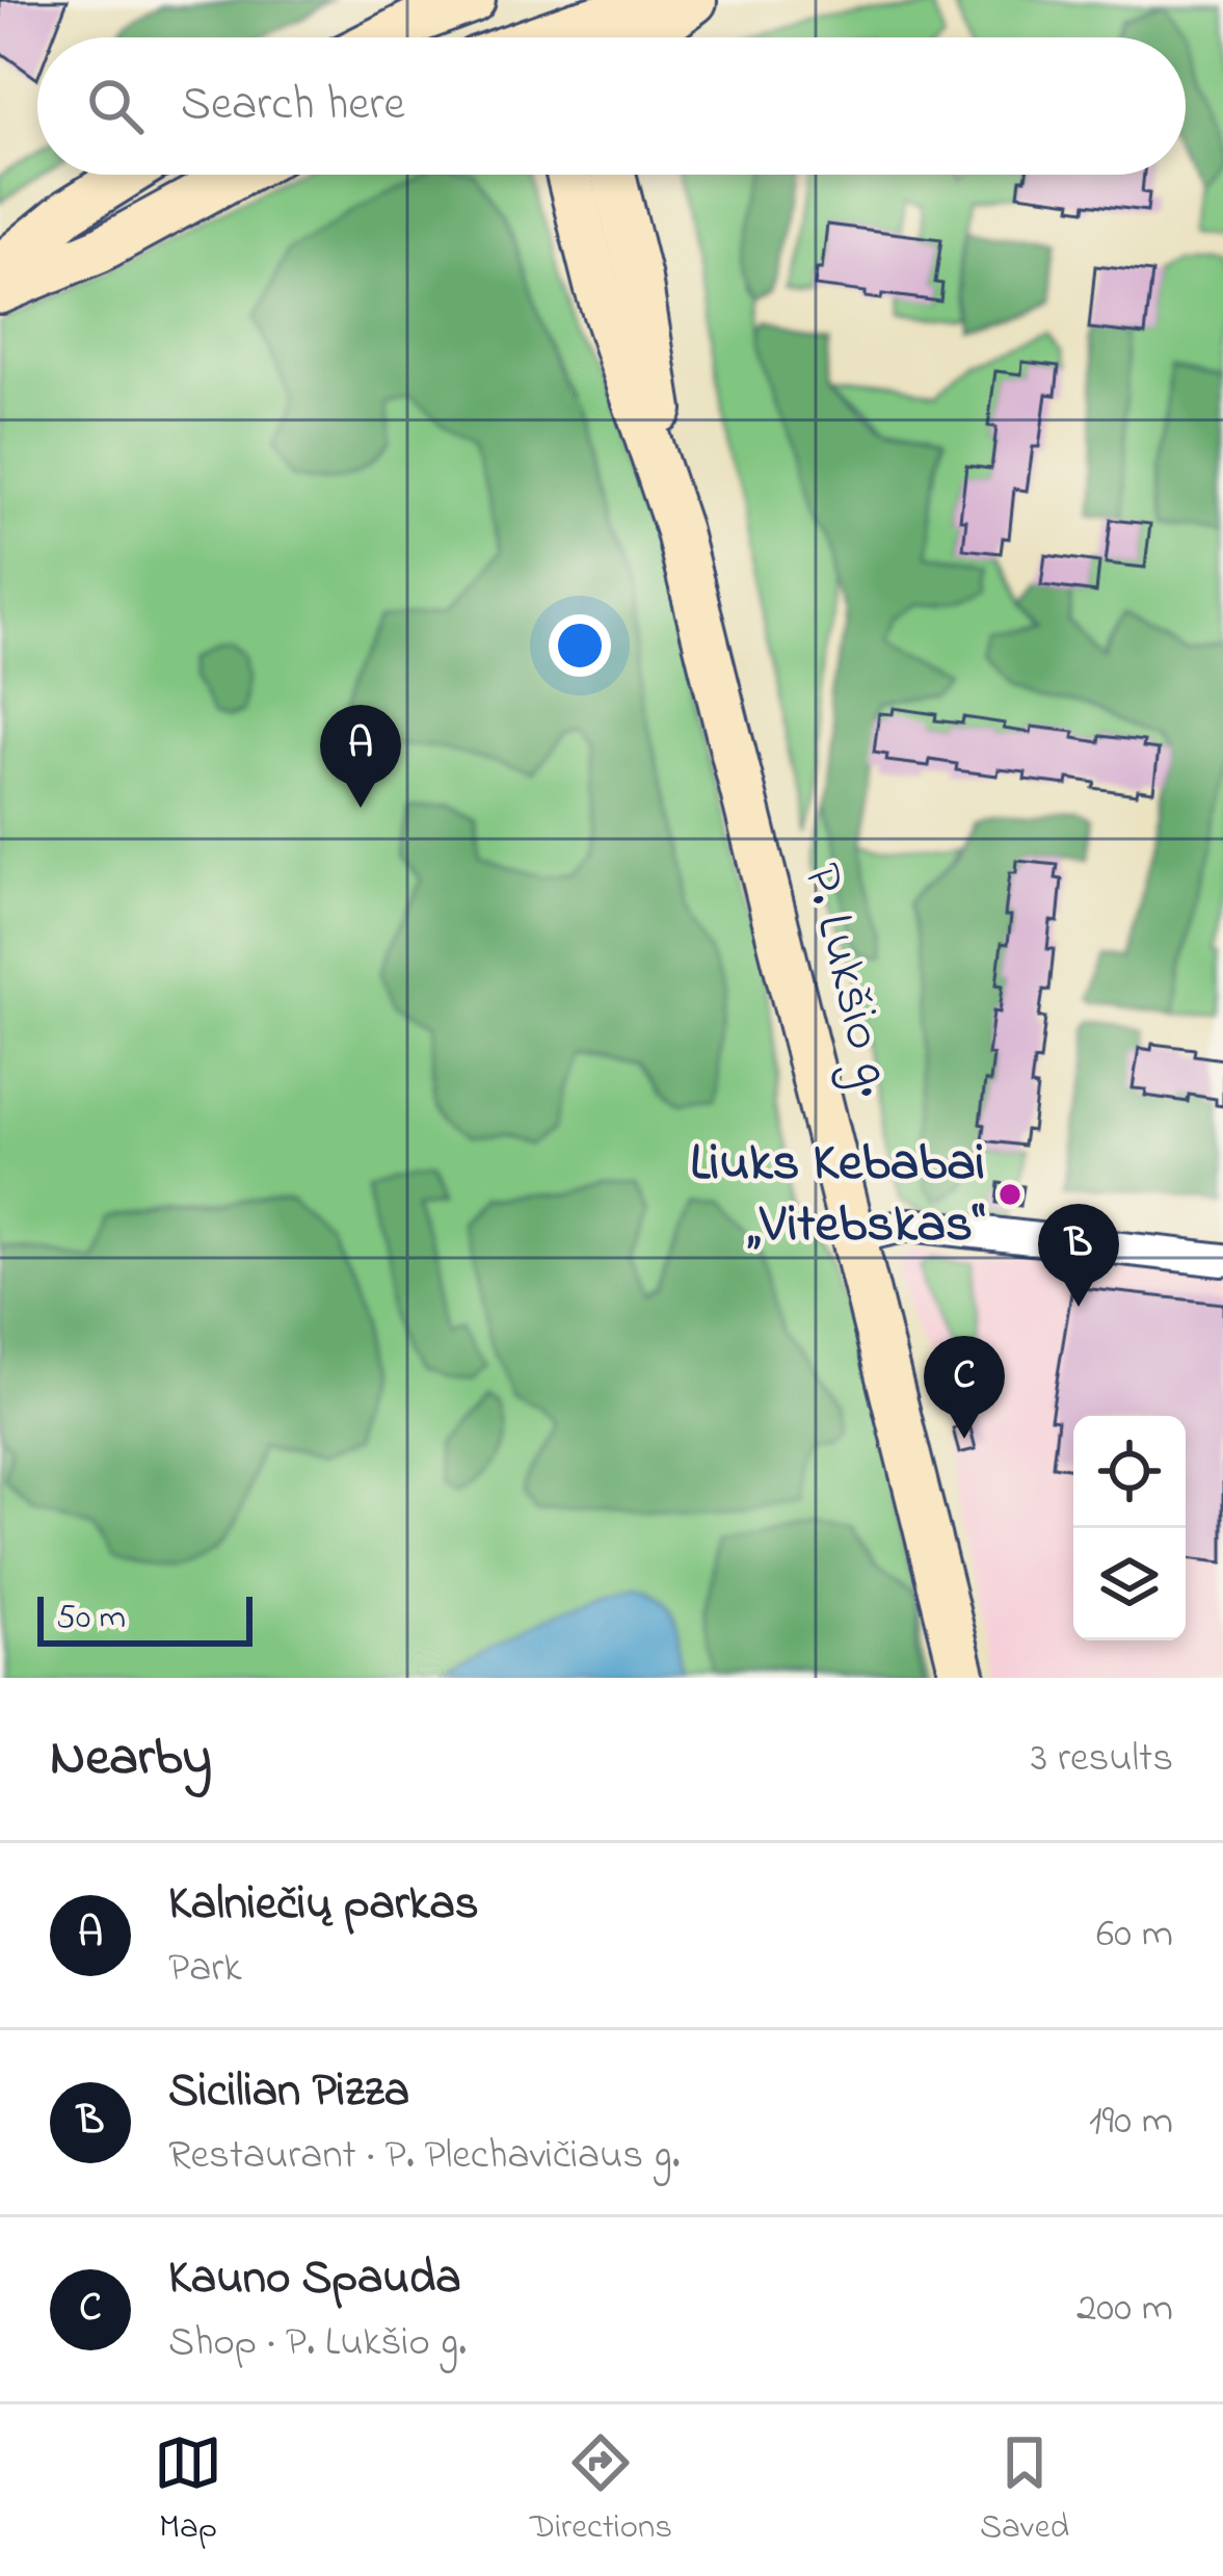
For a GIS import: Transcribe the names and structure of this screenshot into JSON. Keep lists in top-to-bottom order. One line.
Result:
{"streets":{"main road":["P. Lukšio g."]},"places":["Liuks Kebabai „Vitebskas“"],"scale_bar":"50 m","page":{"search":"Search here","pins":["A","B","C"],"scale":"50 m","heading":["Nearby","3 results"],"list":[{"mark":"A","name":"Kalniečių parkas","note":"Park","value":"60 m"},{"mark":"B","name":"Sicilian Pizza","note":"Restaurant · P. Plechavičiaus g.","value":"190 m"},{"mark":"C","name":"Kauno Spauda","note":"Shop · P. Lukšio g.","value":"200 m"}],"nav":["Map","Directions","Saved"]}}
